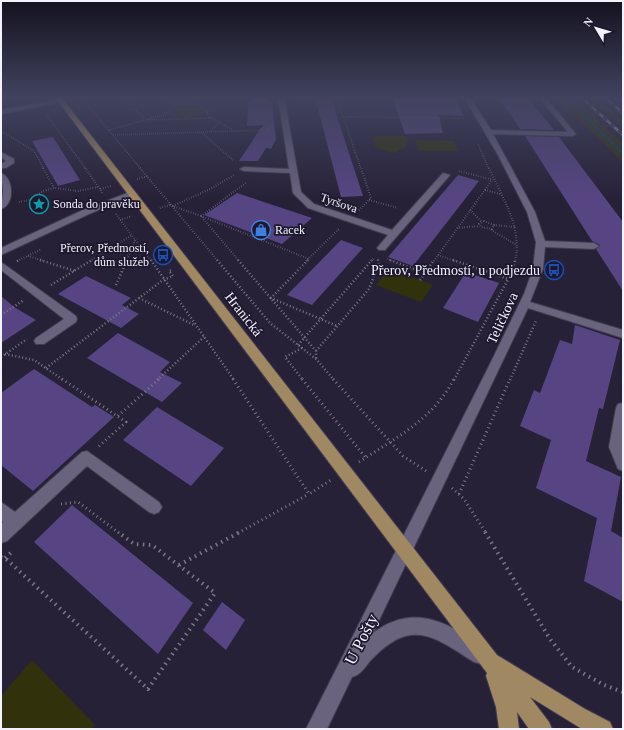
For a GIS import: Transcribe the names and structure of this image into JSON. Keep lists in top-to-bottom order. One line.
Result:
{"streets":{"main road":["Hranická"],"street":["Tyršova","Teličkova","U Pošty"]},"crossings":[["Hranická","Teličkova"],["Hranická","U Pošty"],["Teličkova","U Pošty"]],"places":{"place":["Sonda do pravěku"],"shop":["Racek"],"bus stop":["Přerov, Předmostí, dům služeb","Přerov, Předmostí, u podjezdu"]},"north":"top left"}
